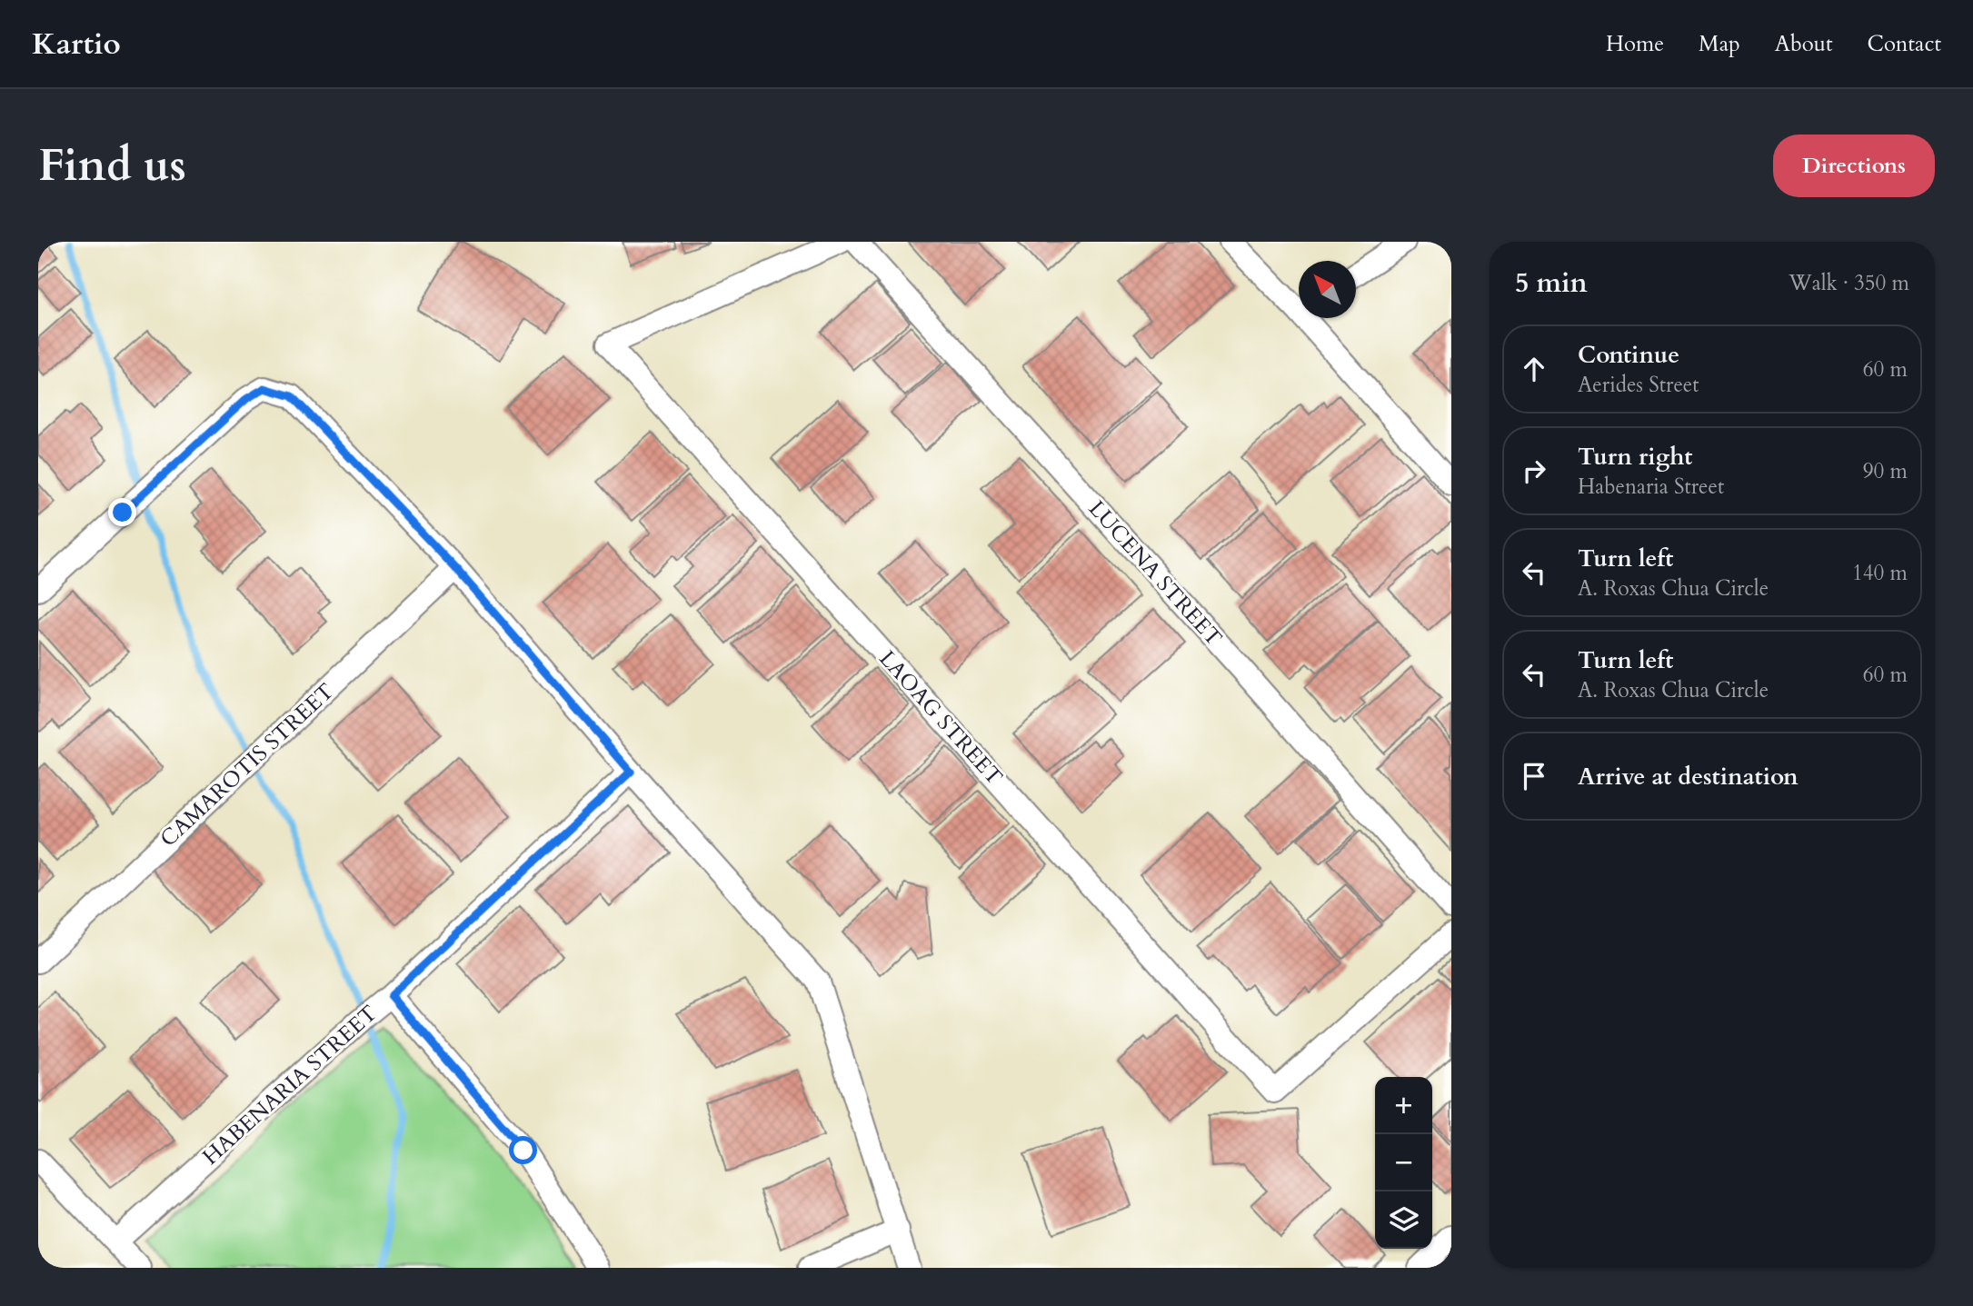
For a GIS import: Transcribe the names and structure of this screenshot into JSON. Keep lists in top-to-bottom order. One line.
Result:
{"streets":{"street":["LUCENA STREET","LAOAG STREET","CAMAROTIS STREET","HABENARIA STREET"]},"north":"top left","page":{"header":"Kartio","nav":["Home","Map","About","Contact"],"buttons":"Directions","title":"Find us","heading":["5 min","Walk · 350 m"],"list":[["Continue","Aerides Street","60 m"],["Turn right","Habenaria Street","90 m"],["Turn left","A. Roxas Chua Circle","140 m"],["Turn left","A. Roxas Chua Circle","60 m"],"Arrive at destination"],"map_buttons":["+","−"]}}
